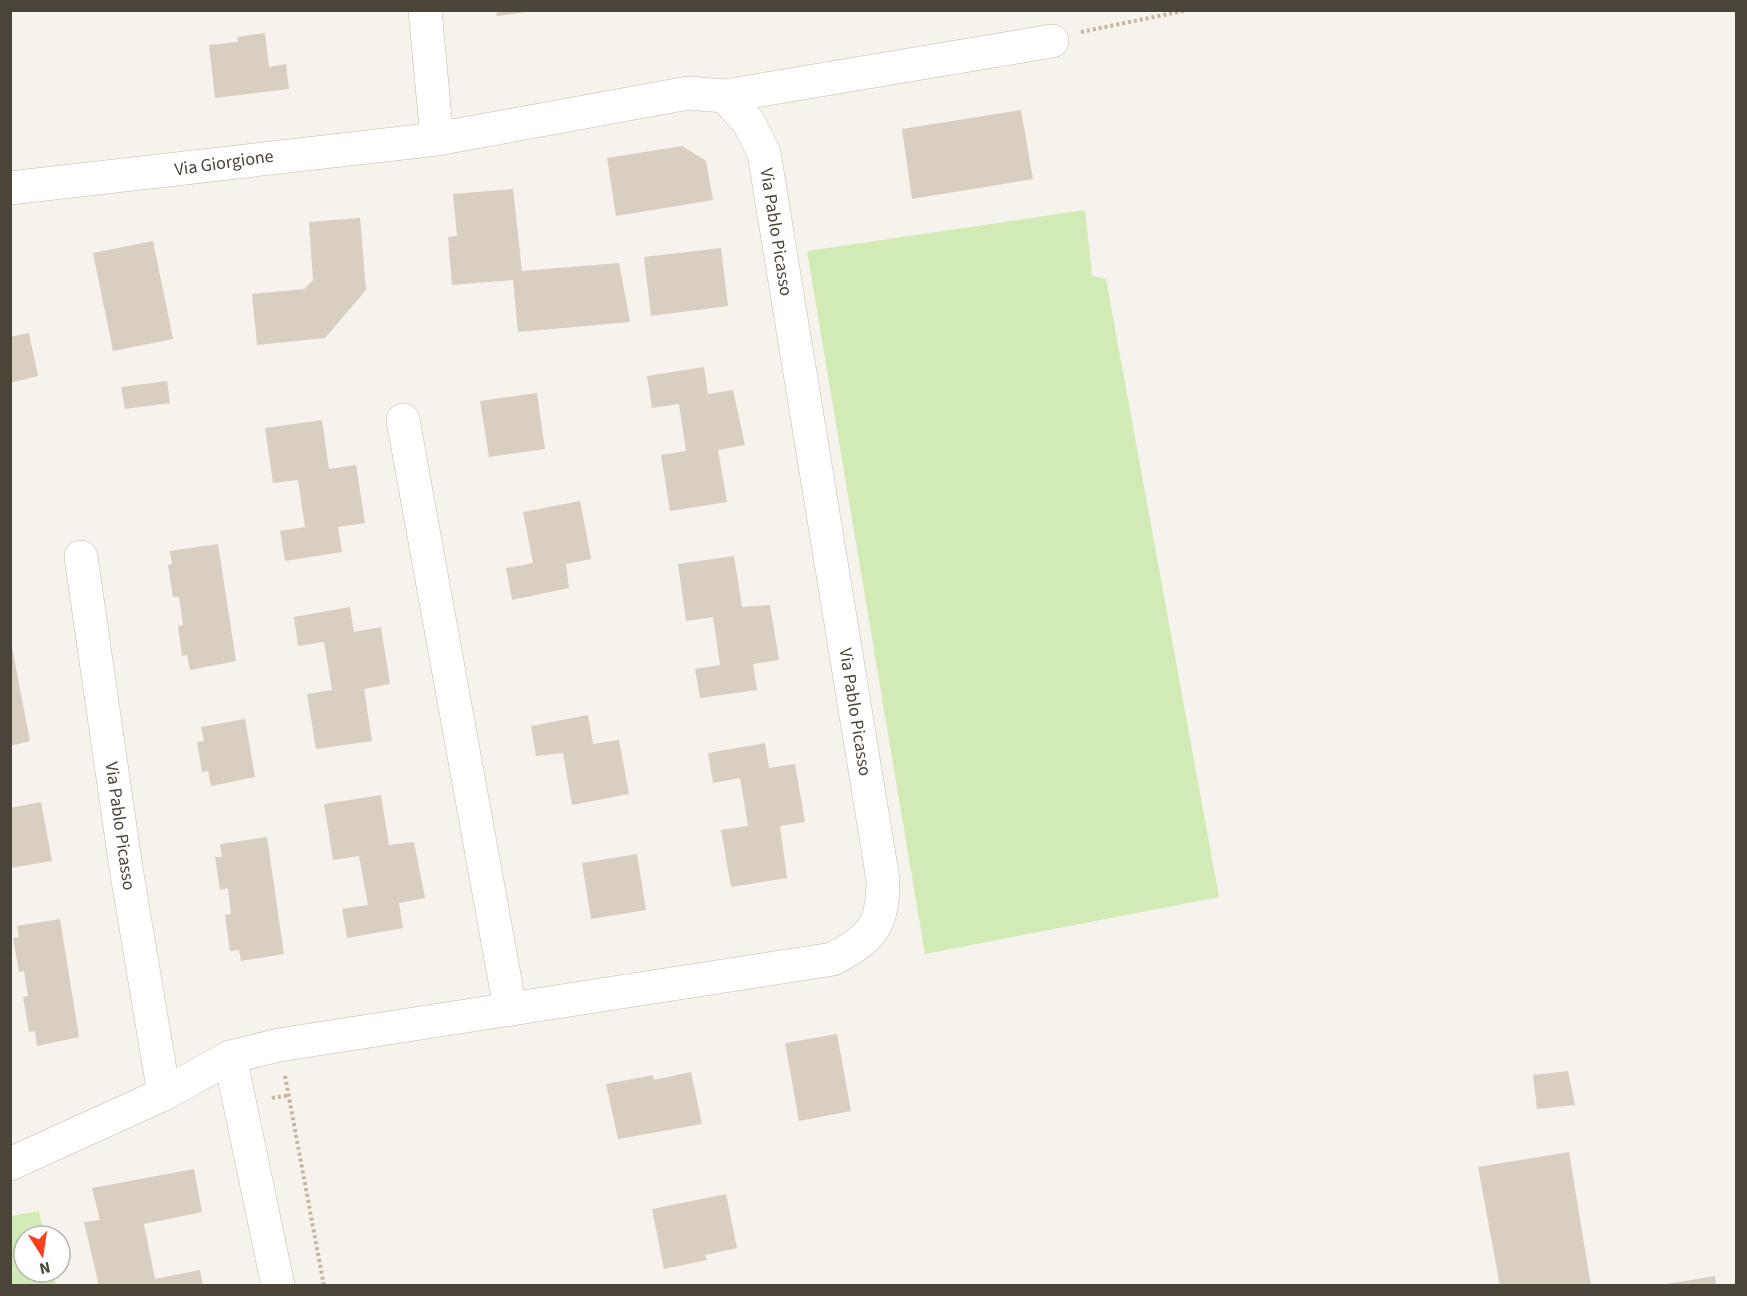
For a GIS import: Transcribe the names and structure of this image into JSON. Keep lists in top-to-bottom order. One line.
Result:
{"streets":{"street":["Via Giorgione","Via Pablo Picasso"]},"crossings":[["Via Giorgione","Via Pablo Picasso"]],"north":"bottom"}
